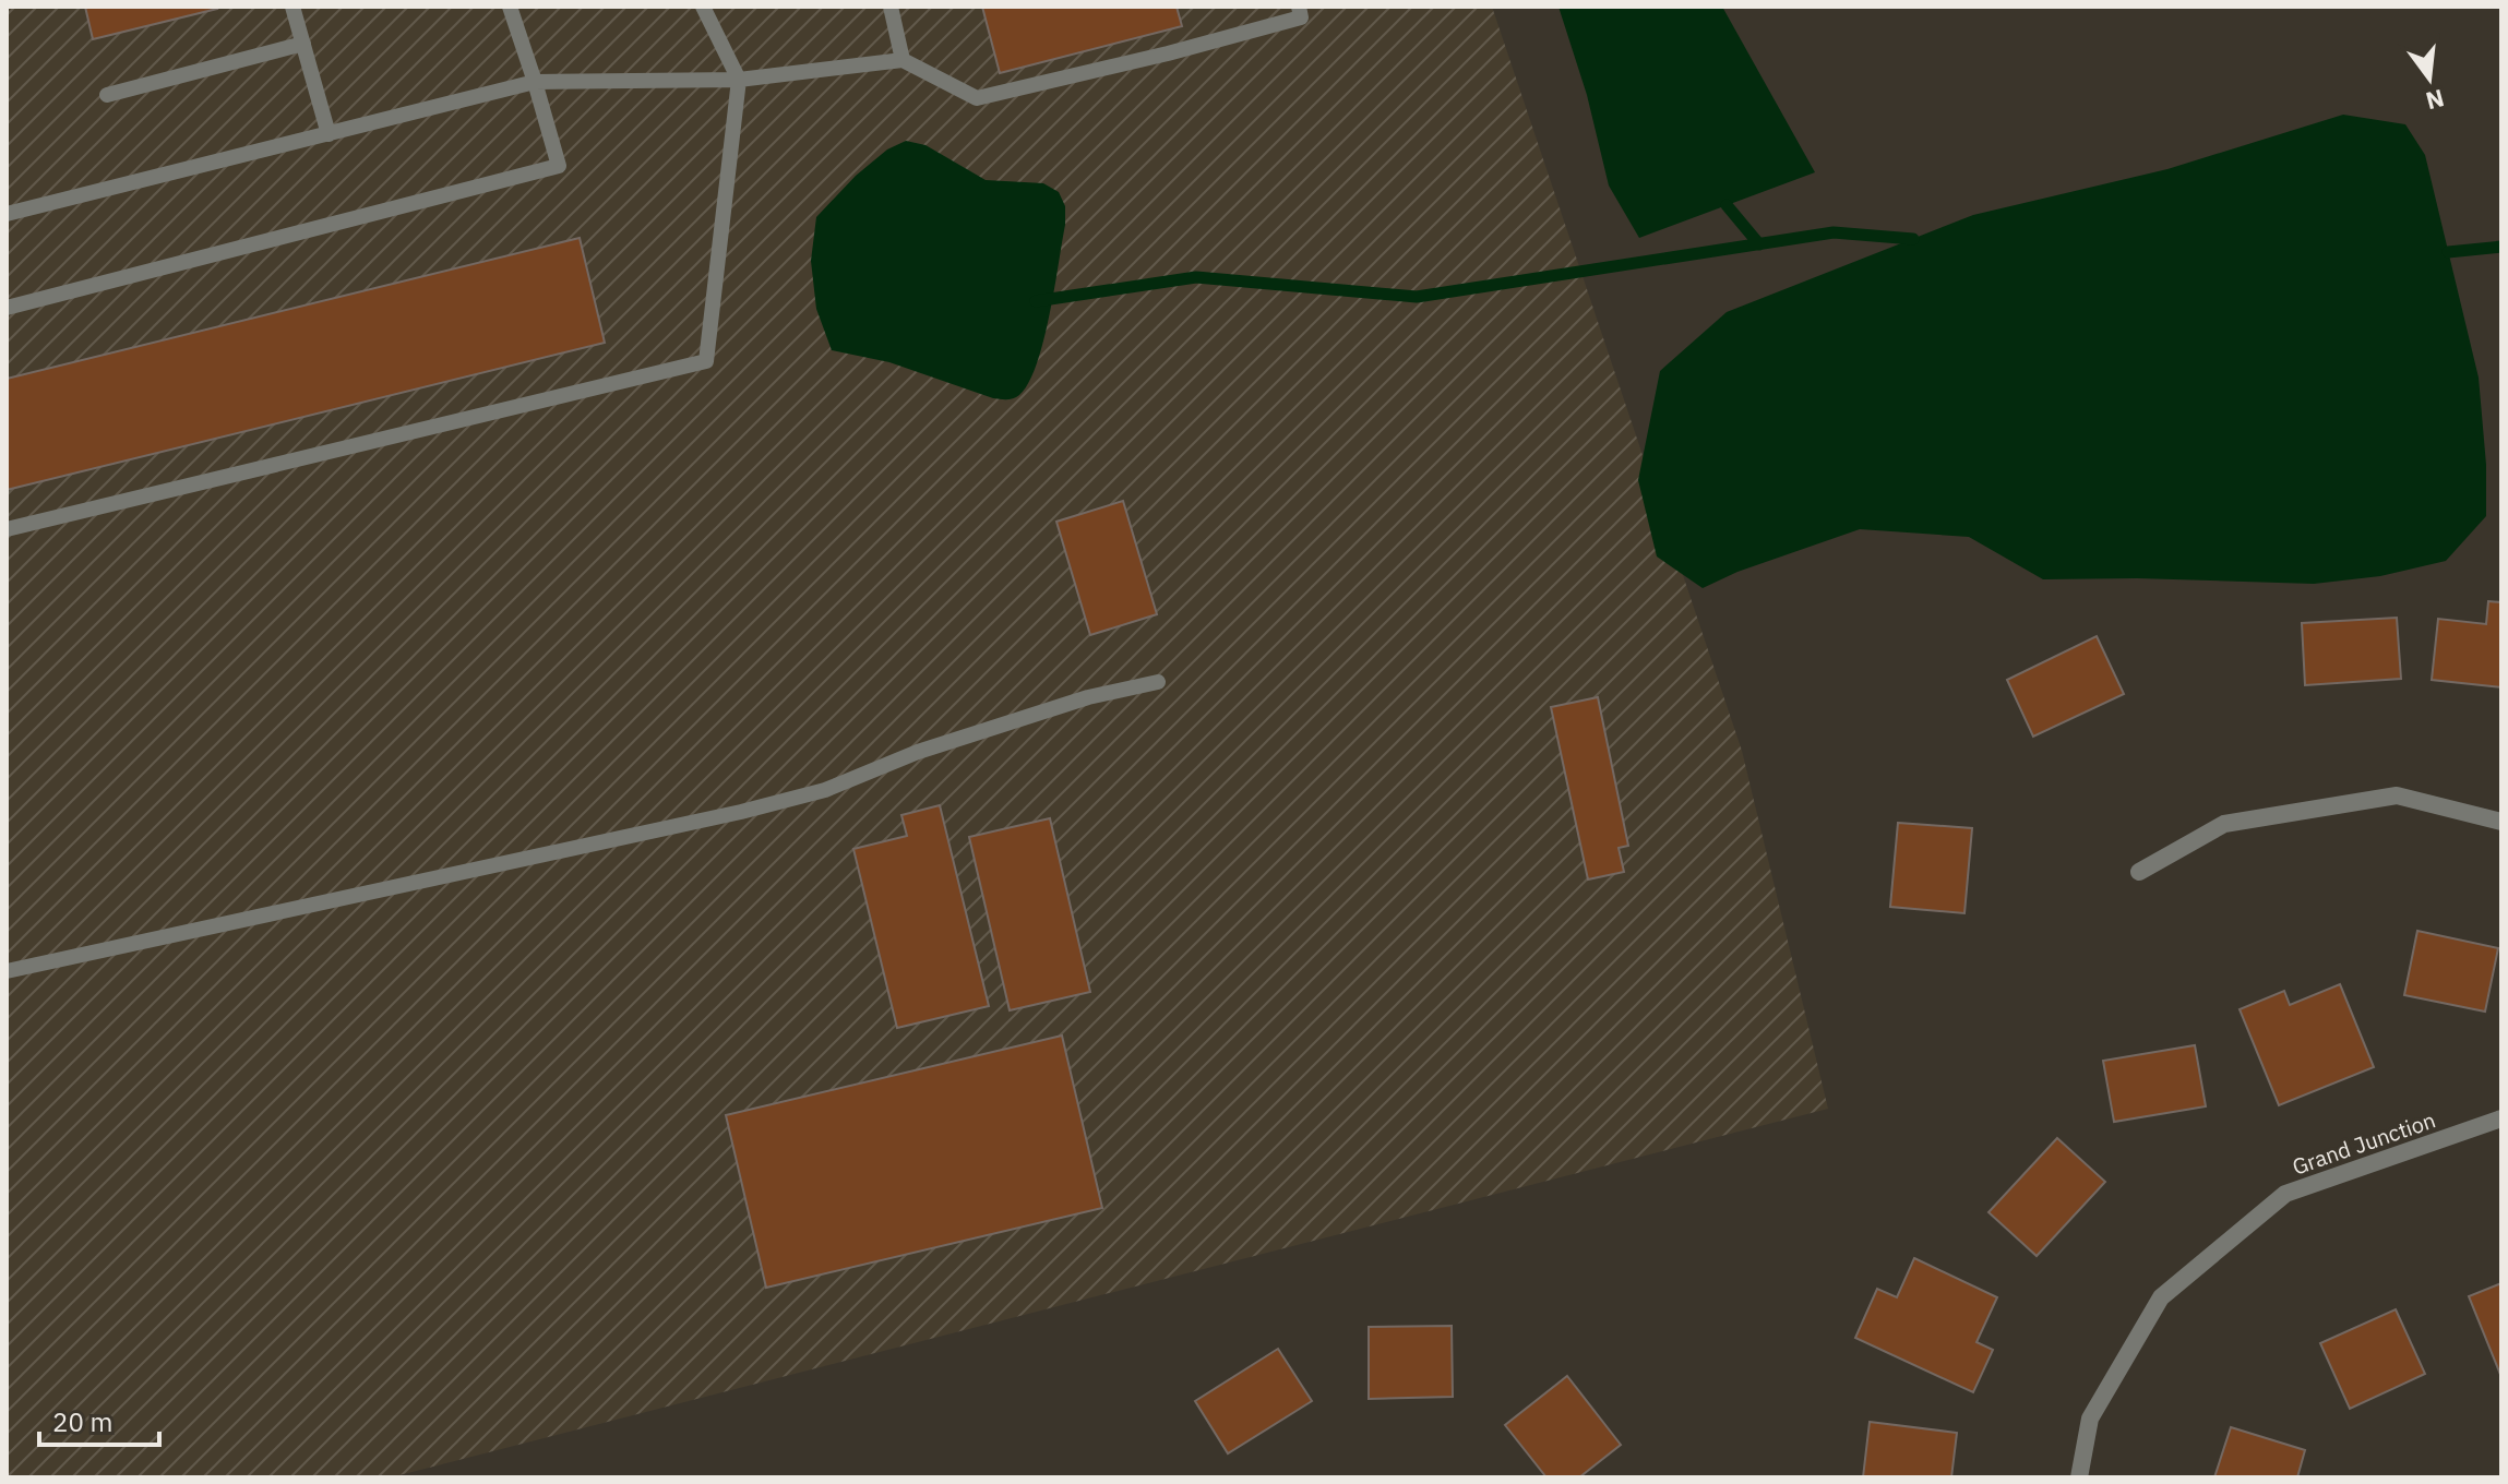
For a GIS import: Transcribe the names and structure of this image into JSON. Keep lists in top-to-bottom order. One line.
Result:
{"streets":{"street":["Grand Junction"]},"scale_bar":"20 m","north":"bottom"}
